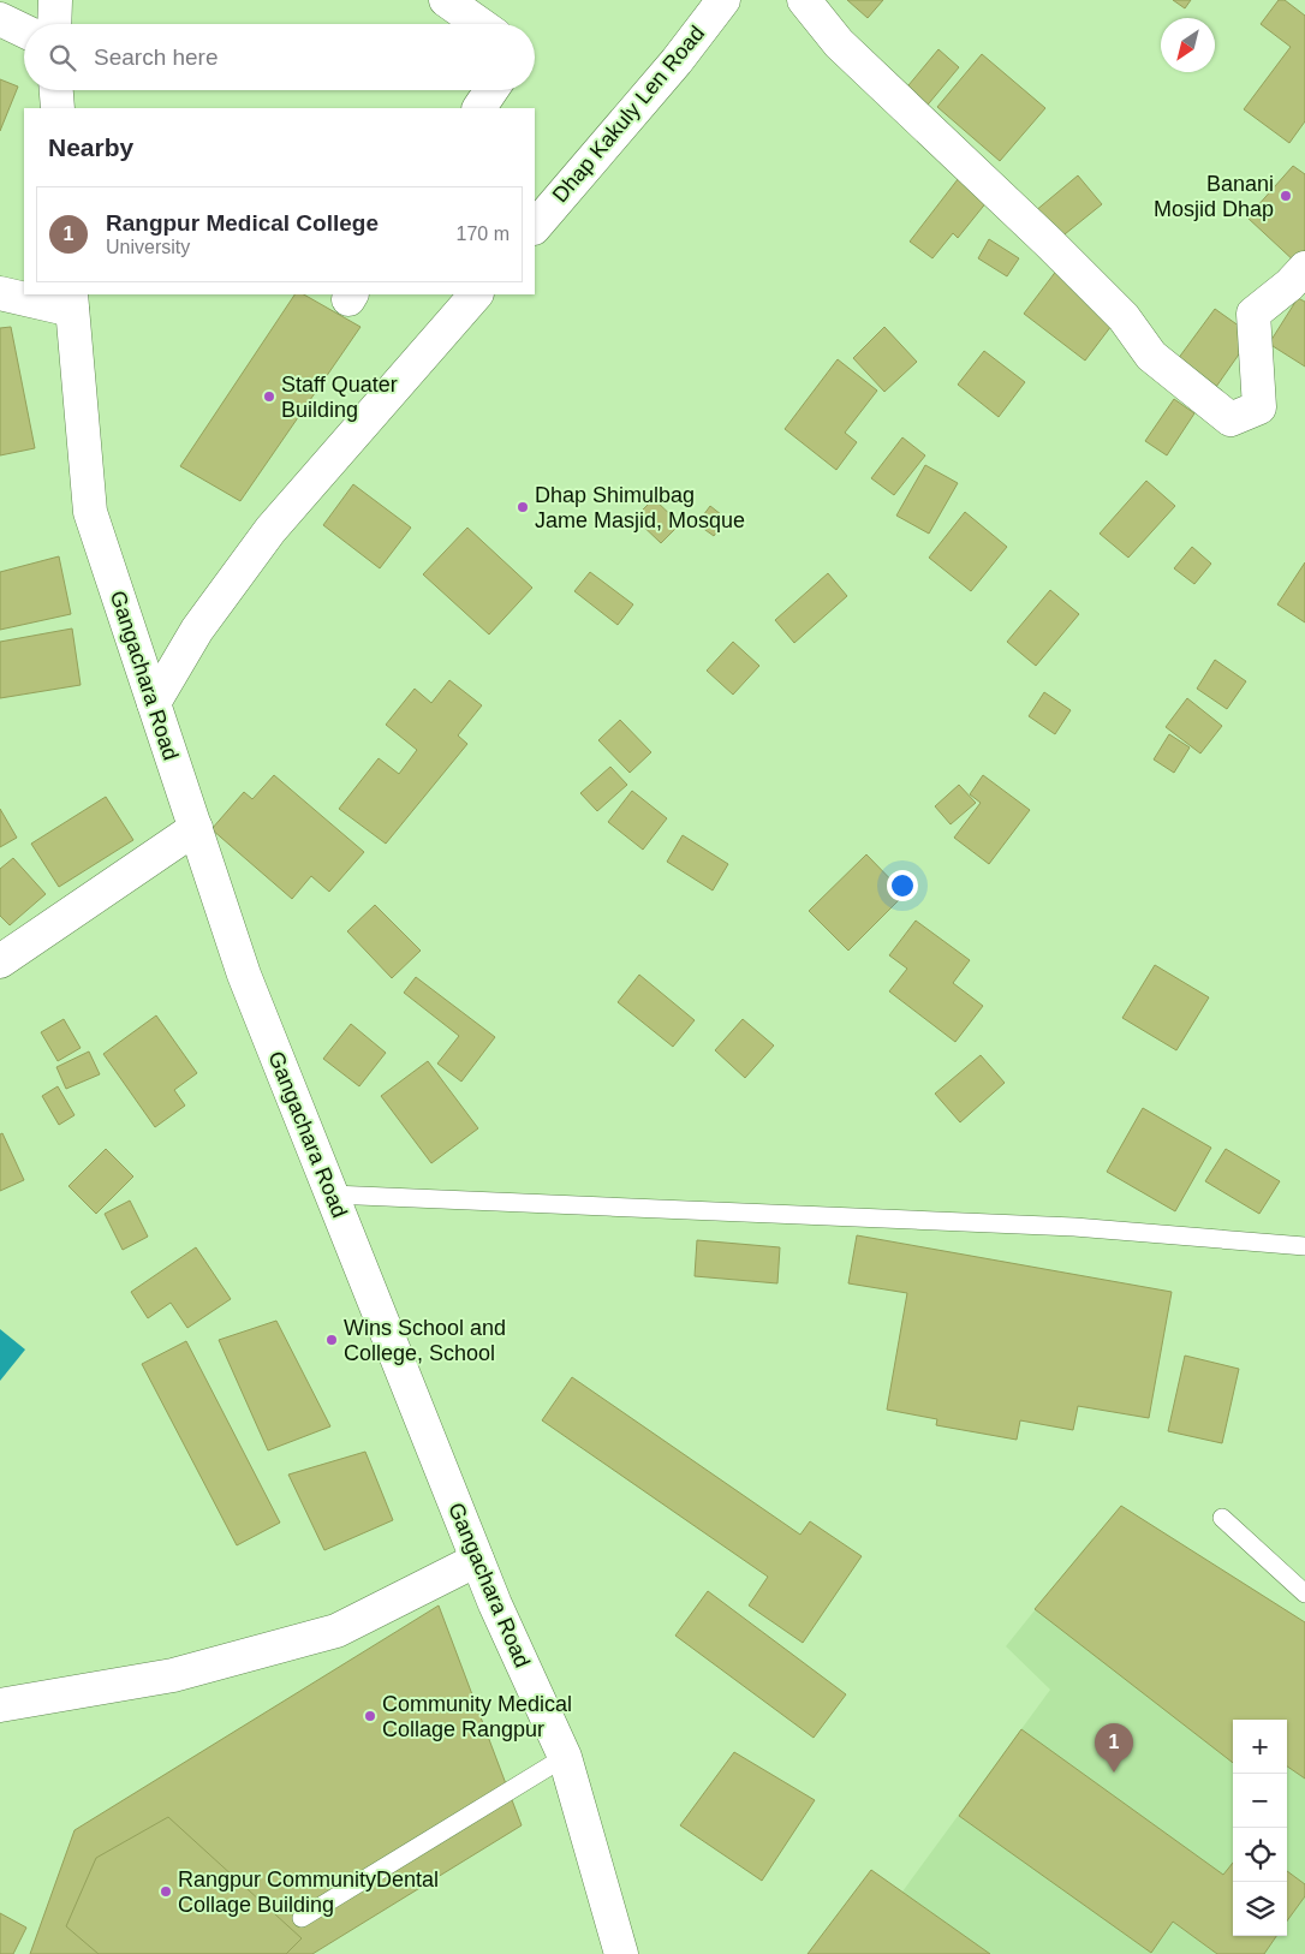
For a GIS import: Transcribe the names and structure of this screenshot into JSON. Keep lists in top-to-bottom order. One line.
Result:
{"streets":{"street":["Dhap Kakuly Len Road","Gangachara Road"]},"places":["Banani Mosjid Dhap","Staff Quater Building","Dhap Shimulbag Jame Masjid, Mosque","Wins School and College, School","Community Medical Collage Rangpur","Rangpur CommunityDental Collage Building"],"north":"bottom left","page":{"search":"Search here","heading":"Nearby","list":[{"mark":"1","name":"Rangpur Medical College","note":"University","value":"170 m"}],"map_buttons":["+","−"],"pins":"1"}}
